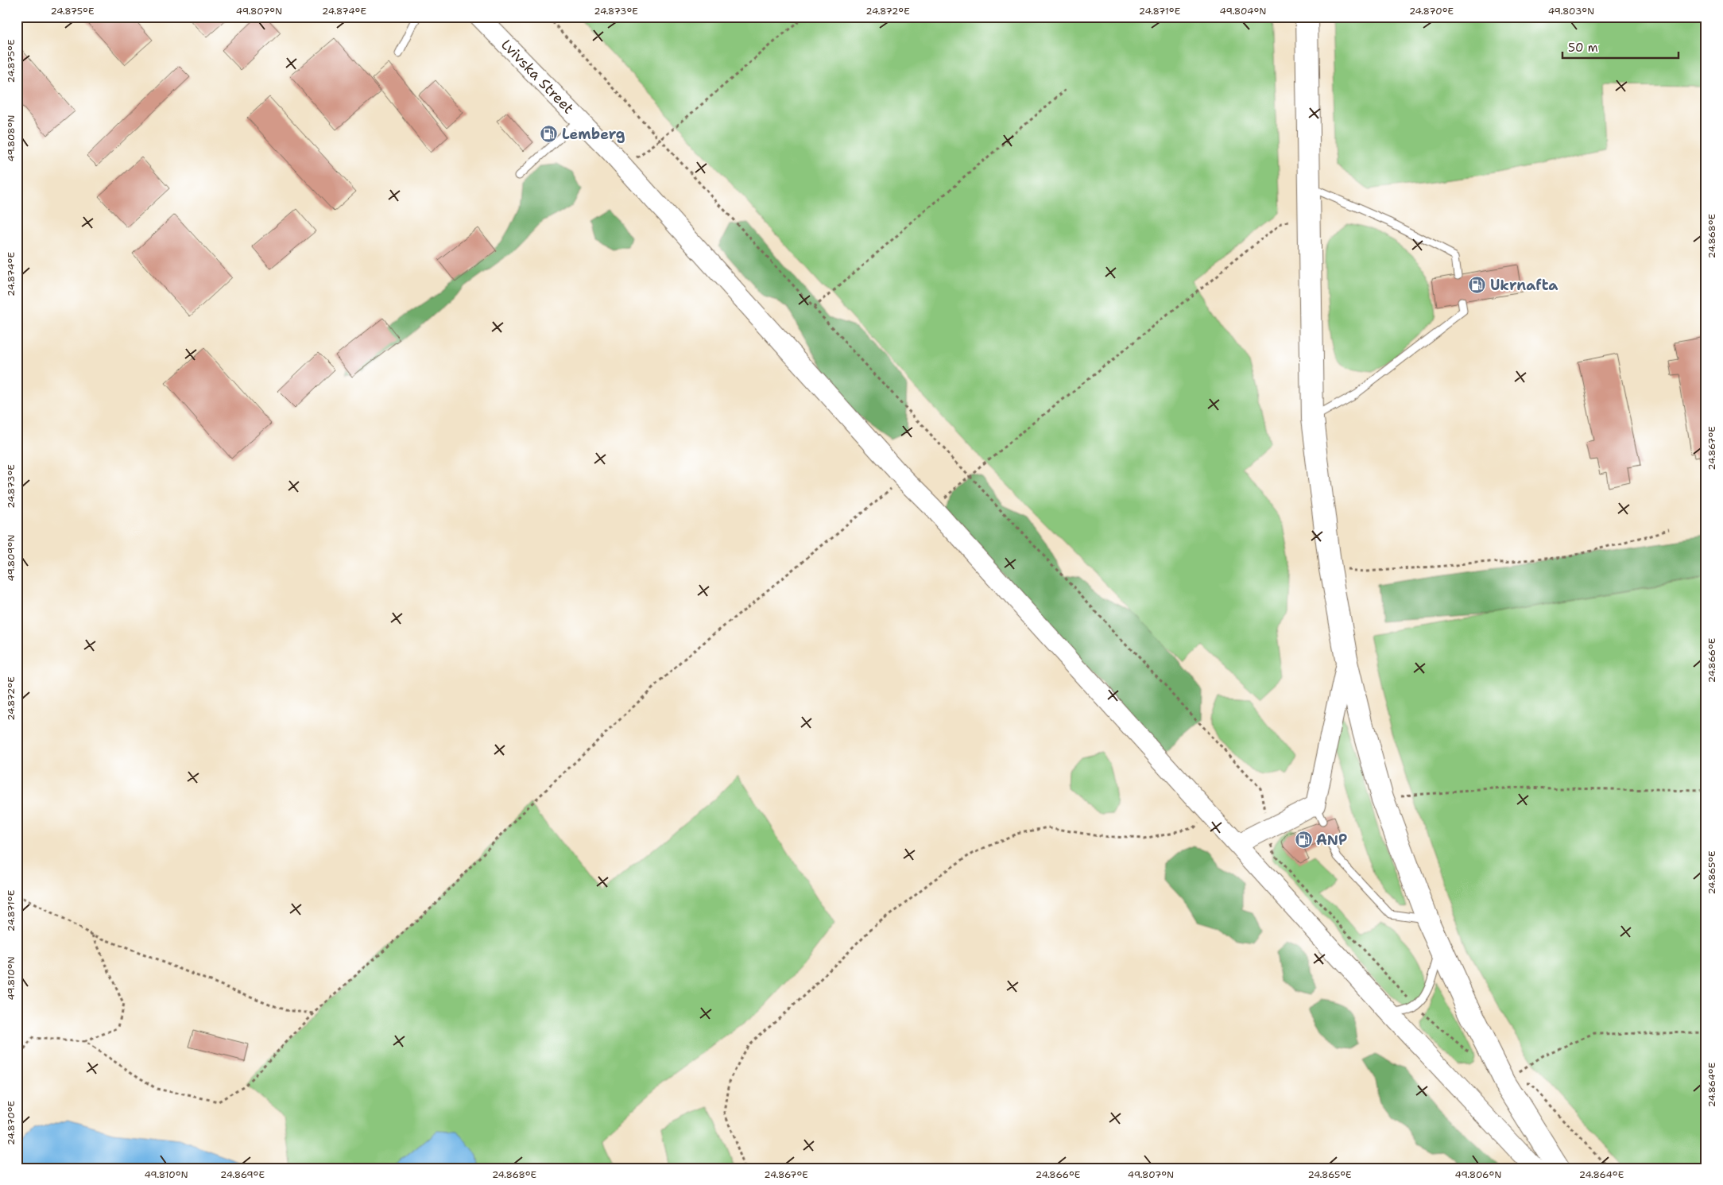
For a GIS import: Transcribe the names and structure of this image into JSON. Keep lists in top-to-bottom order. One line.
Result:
{"streets":{"main road":["Lvivska Street"]},"places":{"fuel station":["Lemberg","Ukrnafta","ANP"]},"scale_bar":"50 m","coordinates":["24.875°E","49.807°N","24.874°E","24.873°E","24.872°E","24.871°E","49.804°N","24.870°E","49.803°N","49.808°N","24.868°E","24.867°E","49.809°N","24.866°E","24.865°E","49.810°N","24.864°E","24.869°E","49.806°N"]}
